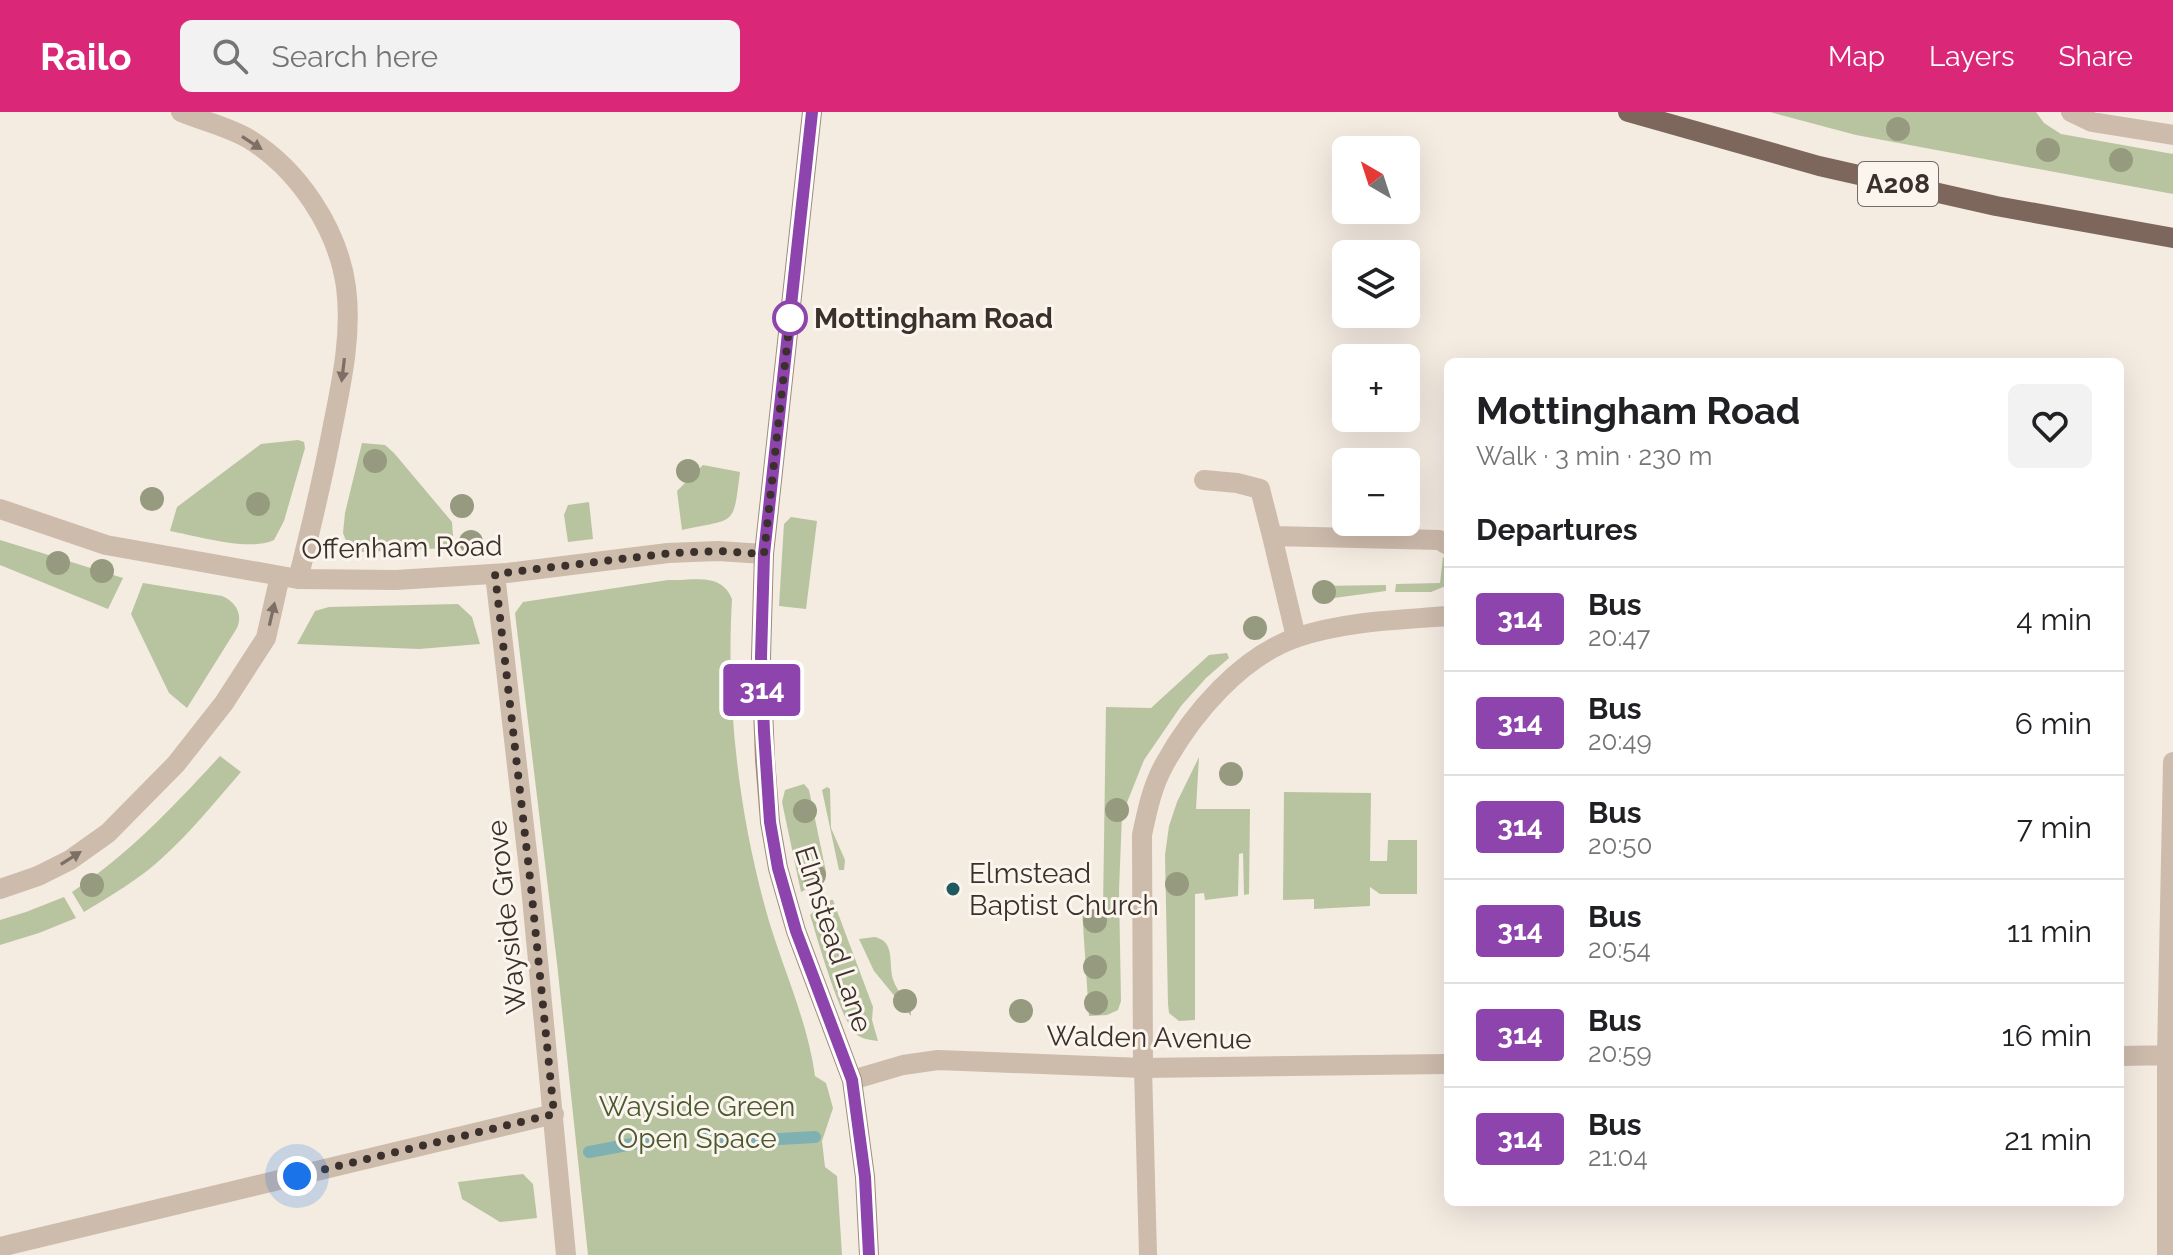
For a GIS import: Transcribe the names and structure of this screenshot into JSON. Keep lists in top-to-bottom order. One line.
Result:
{"streets":{"main road":["A208"],"street":["Offenham Road","Wayside Grove","Elmstead Lane","Walden Avenue"]},"crossings":[["Offenham Road","Wayside Grove"],["Offenham Road","Elmstead Lane"],["Elmstead Lane","Walden Avenue"]],"parks":["Wayside Green Open Space"],"places":["Mottingham Road","Elmstead Baptist Church"],"lines":["bus line 314"],"north":"top left","page":{"header":"Railo","search":"Search here","nav":["Map","Layers","Share"],"on_map":"314","map_buttons":["+","−"],"heading":[["Mottingham Road","Walk · 3 min · 230 m"],"Departures"],"list":[{"mark":"314","name":"Bus","note":"20:47","value":"4 min"},{"mark":"314","name":"Bus","note":"20:49","value":"6 min"},{"mark":"314","name":"Bus","note":"20:50","value":"7 min"},{"mark":"314","name":"Bus","note":"20:54","value":"11 min"},{"mark":"314","name":"Bus","note":"20:59","value":"16 min"},{"mark":"314","name":"Bus","note":"21:04","value":"21 min"}]}}
